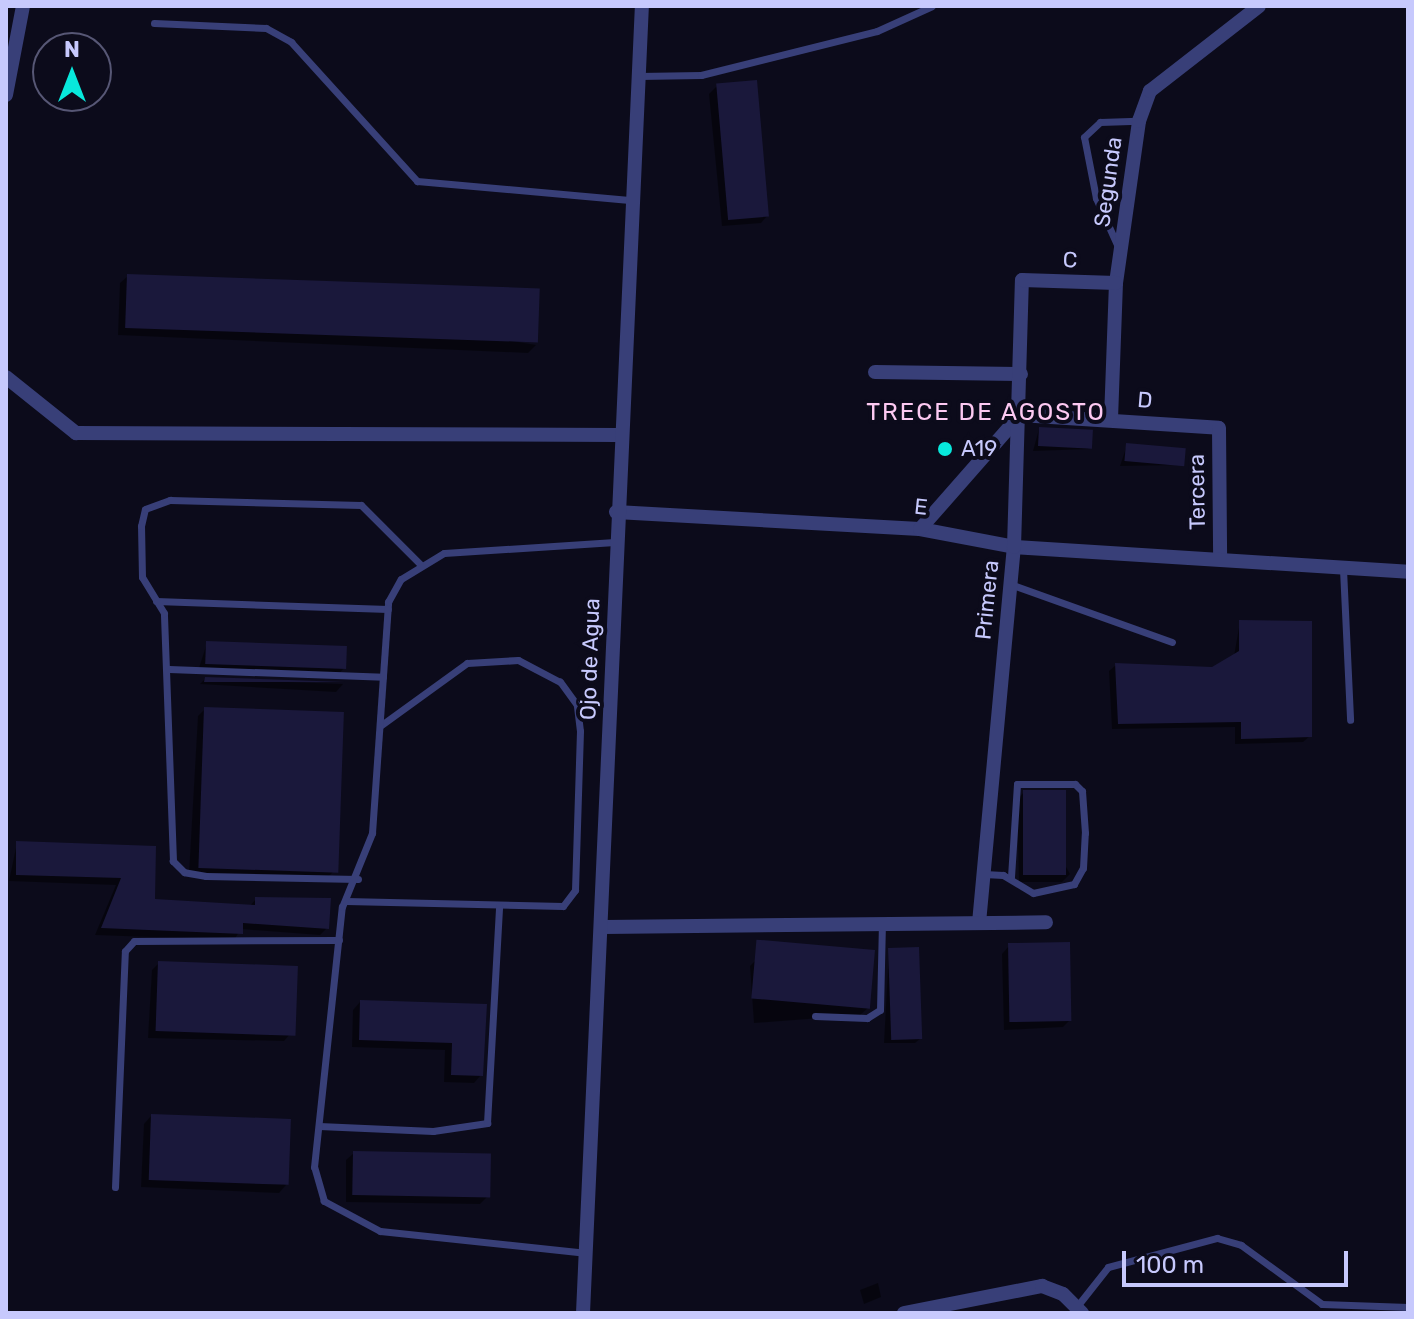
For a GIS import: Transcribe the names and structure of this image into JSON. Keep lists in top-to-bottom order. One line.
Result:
{"streets":{"street":["Segunda","C","D","Tercera","E","Primera","Ojo de Agua"]},"crossings":[["Segunda","C"],["Segunda","D"],["C","Primera"],["D","Tercera"],["D","Primera"],["Tercera","E"],["E","Primera"],["E","Ojo de Agua"]],"districts":["TRECE DE AGOSTO"],"places":["A19"],"scale_bar":"100 m","north":"top"}
